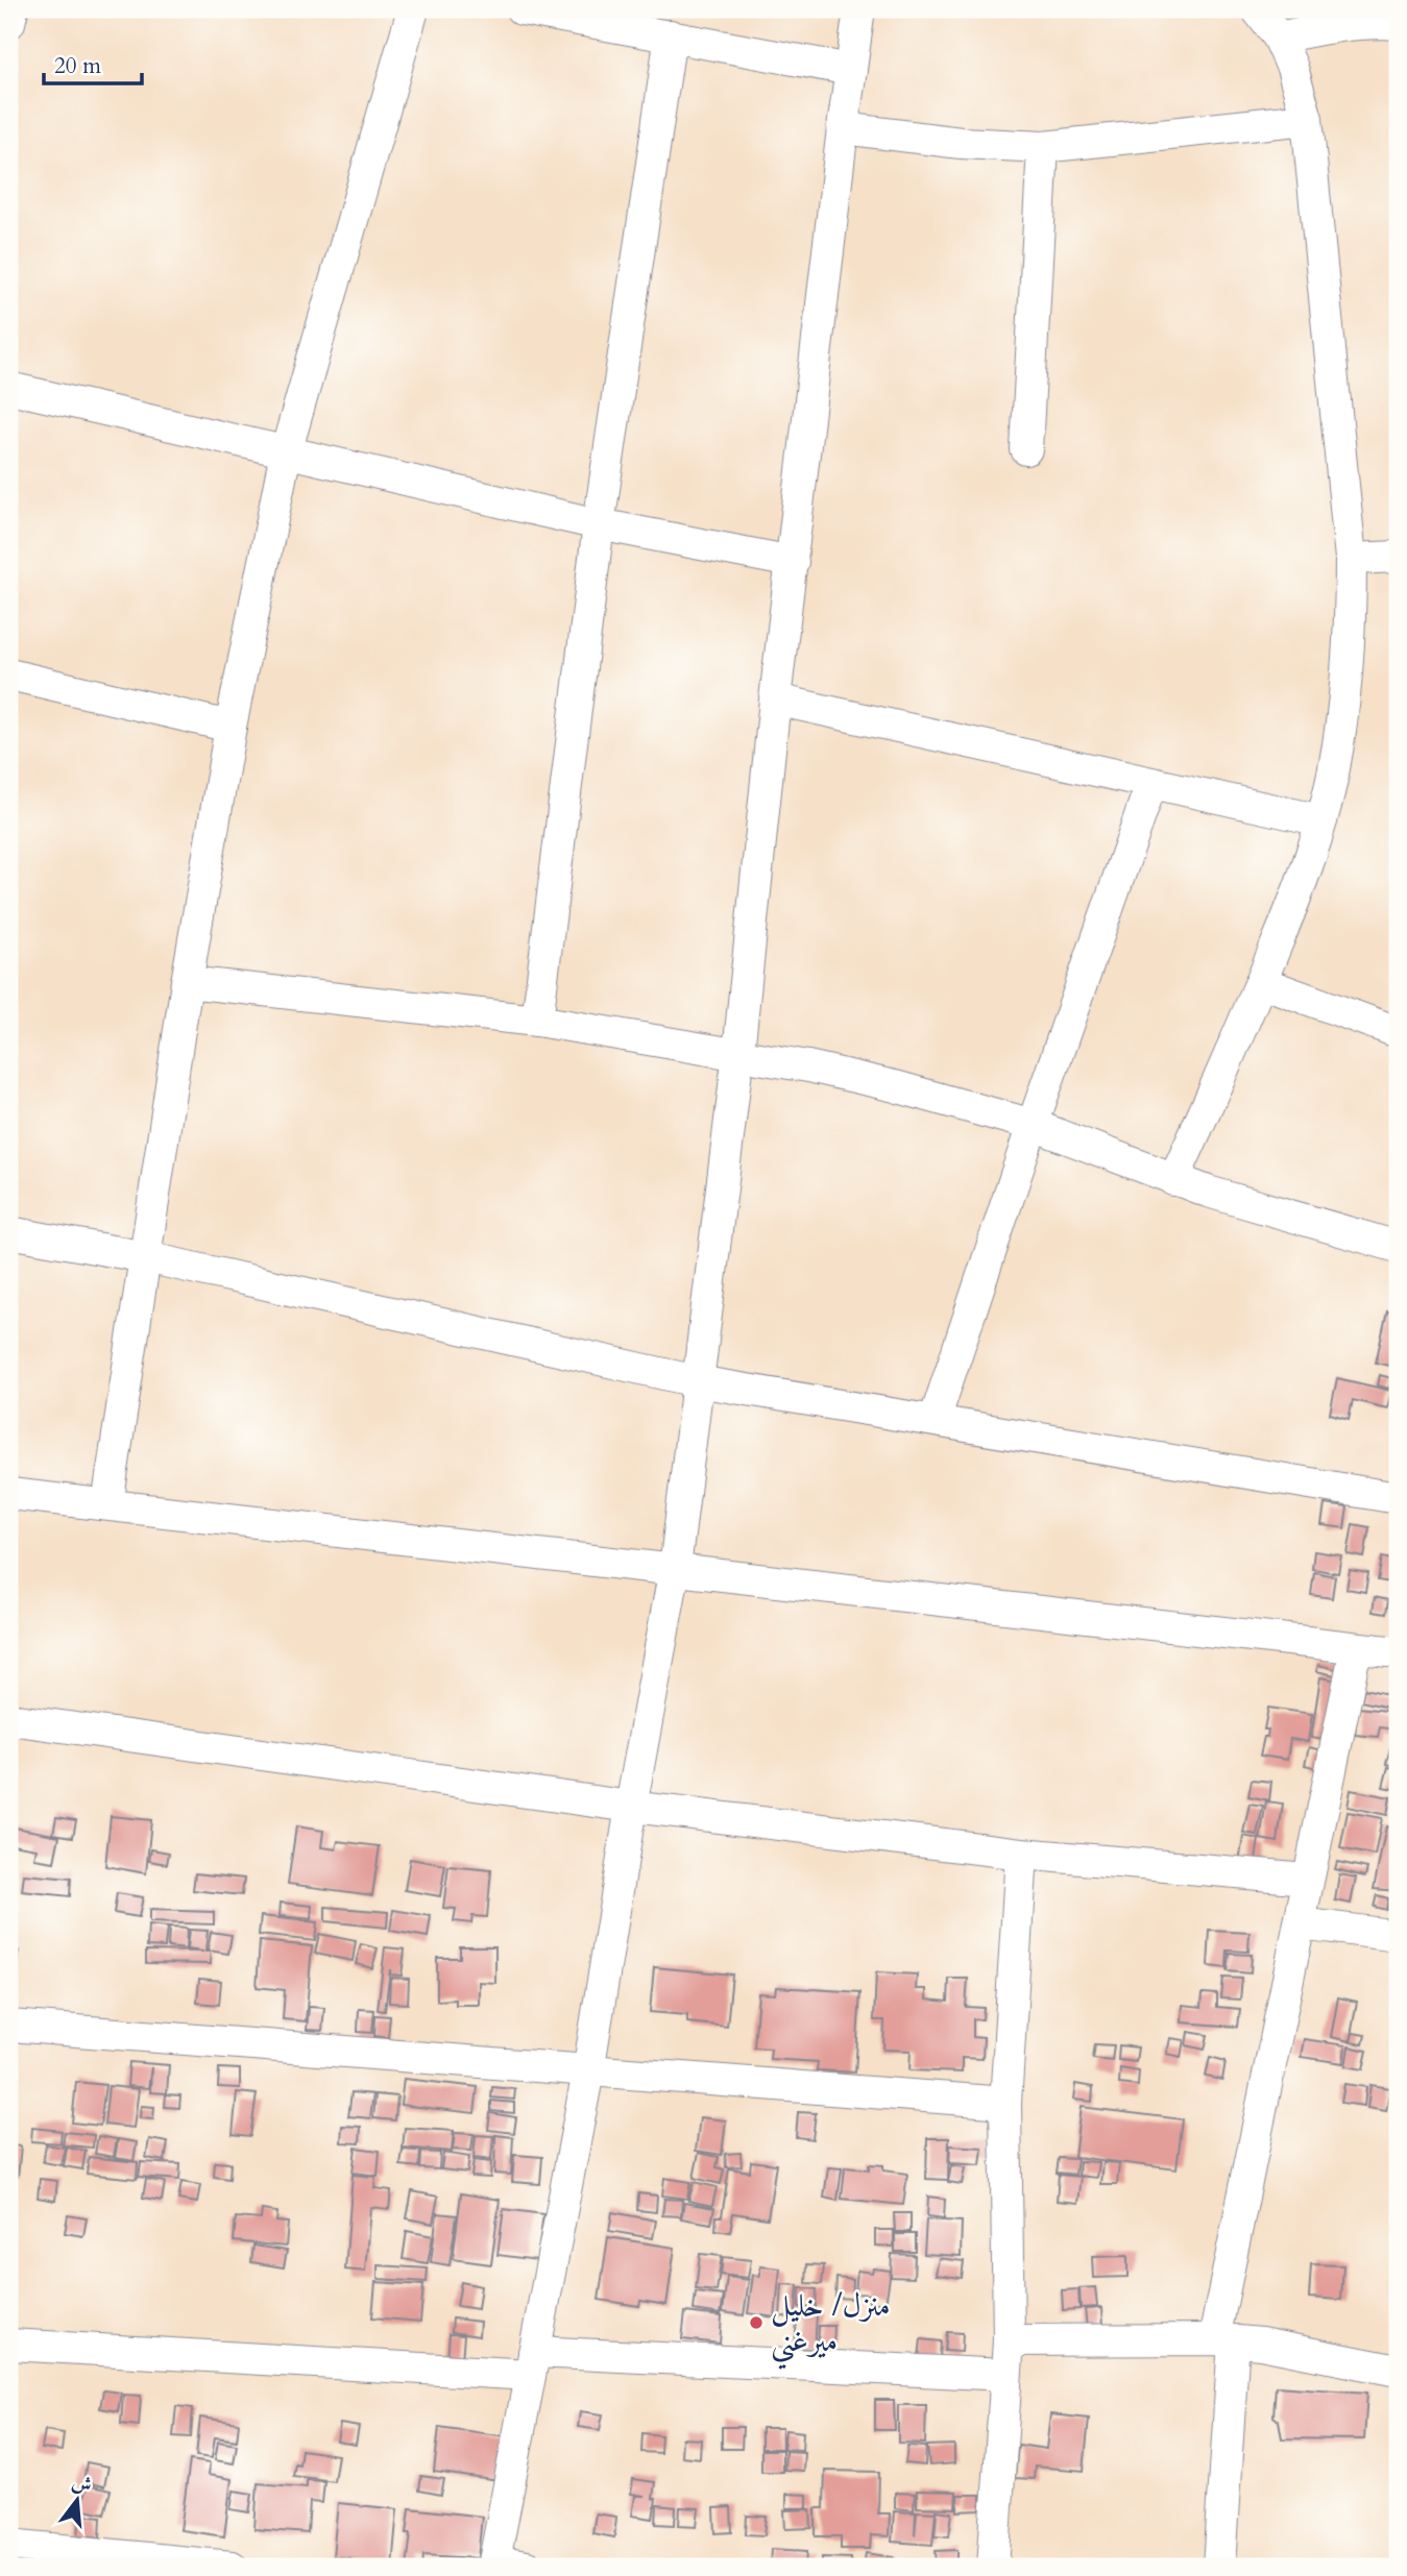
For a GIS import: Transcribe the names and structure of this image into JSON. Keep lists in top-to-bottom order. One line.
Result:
{"places":["منزل/ خليل ميرغني"],"scale_bar":"20 m","north":"top"}
